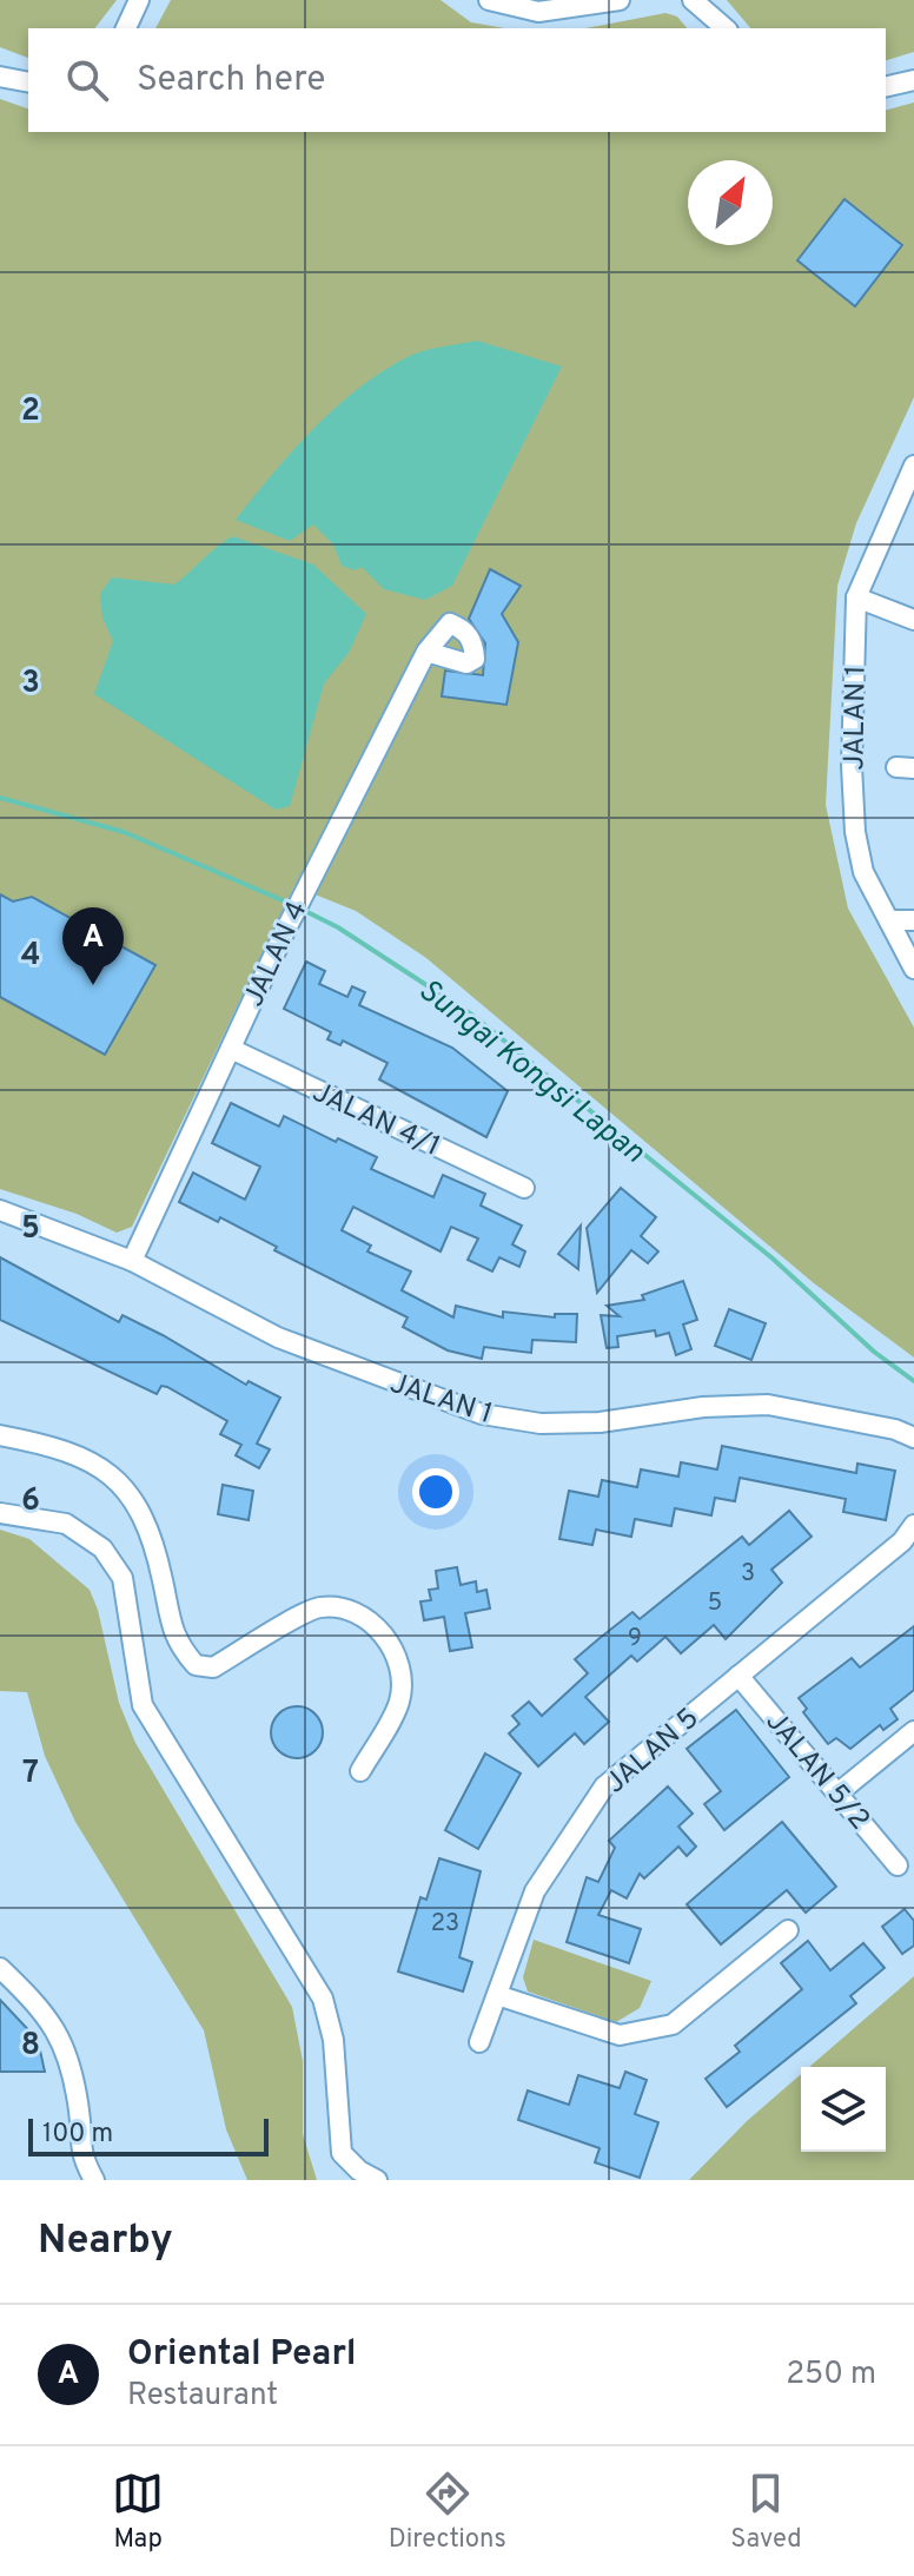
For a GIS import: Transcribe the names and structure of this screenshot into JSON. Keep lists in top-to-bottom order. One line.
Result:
{"streets":{"street":["JALAN 1","JALAN 4","JALAN 4/1","JALAN 5","JALAN 5/2"]},"crossings":[["JALAN 1","JALAN 4"],["JALAN 4","JALAN 4/1"],["JALAN 5","JALAN 5/2"]],"water":["Sungai Kongsi Lapan"],"house_numbers":["3","5","9","23"],"scale_bar":"100 m","north":"top right","page":{"search":"Search here","pins":"A","scale":"100 m","heading":"Nearby","list":[{"mark":"A","name":"Oriental Pearl","note":"Restaurant","value":"250 m"}],"nav":["Map","Directions","Saved"]},"grid":{"rows":["2","3","4","5","6","7","8"]}}
